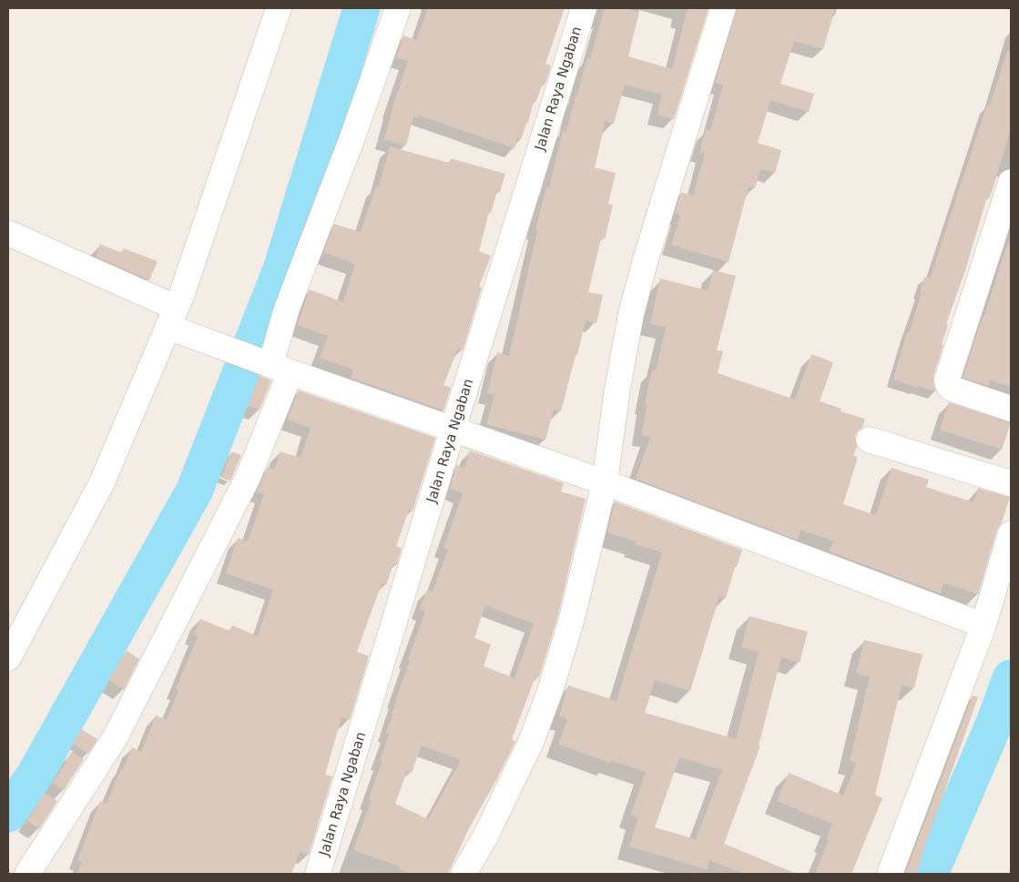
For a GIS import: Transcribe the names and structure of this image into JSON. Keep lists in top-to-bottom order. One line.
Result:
{"streets":{"street":["Jalan Raya Ngaban"]}}
